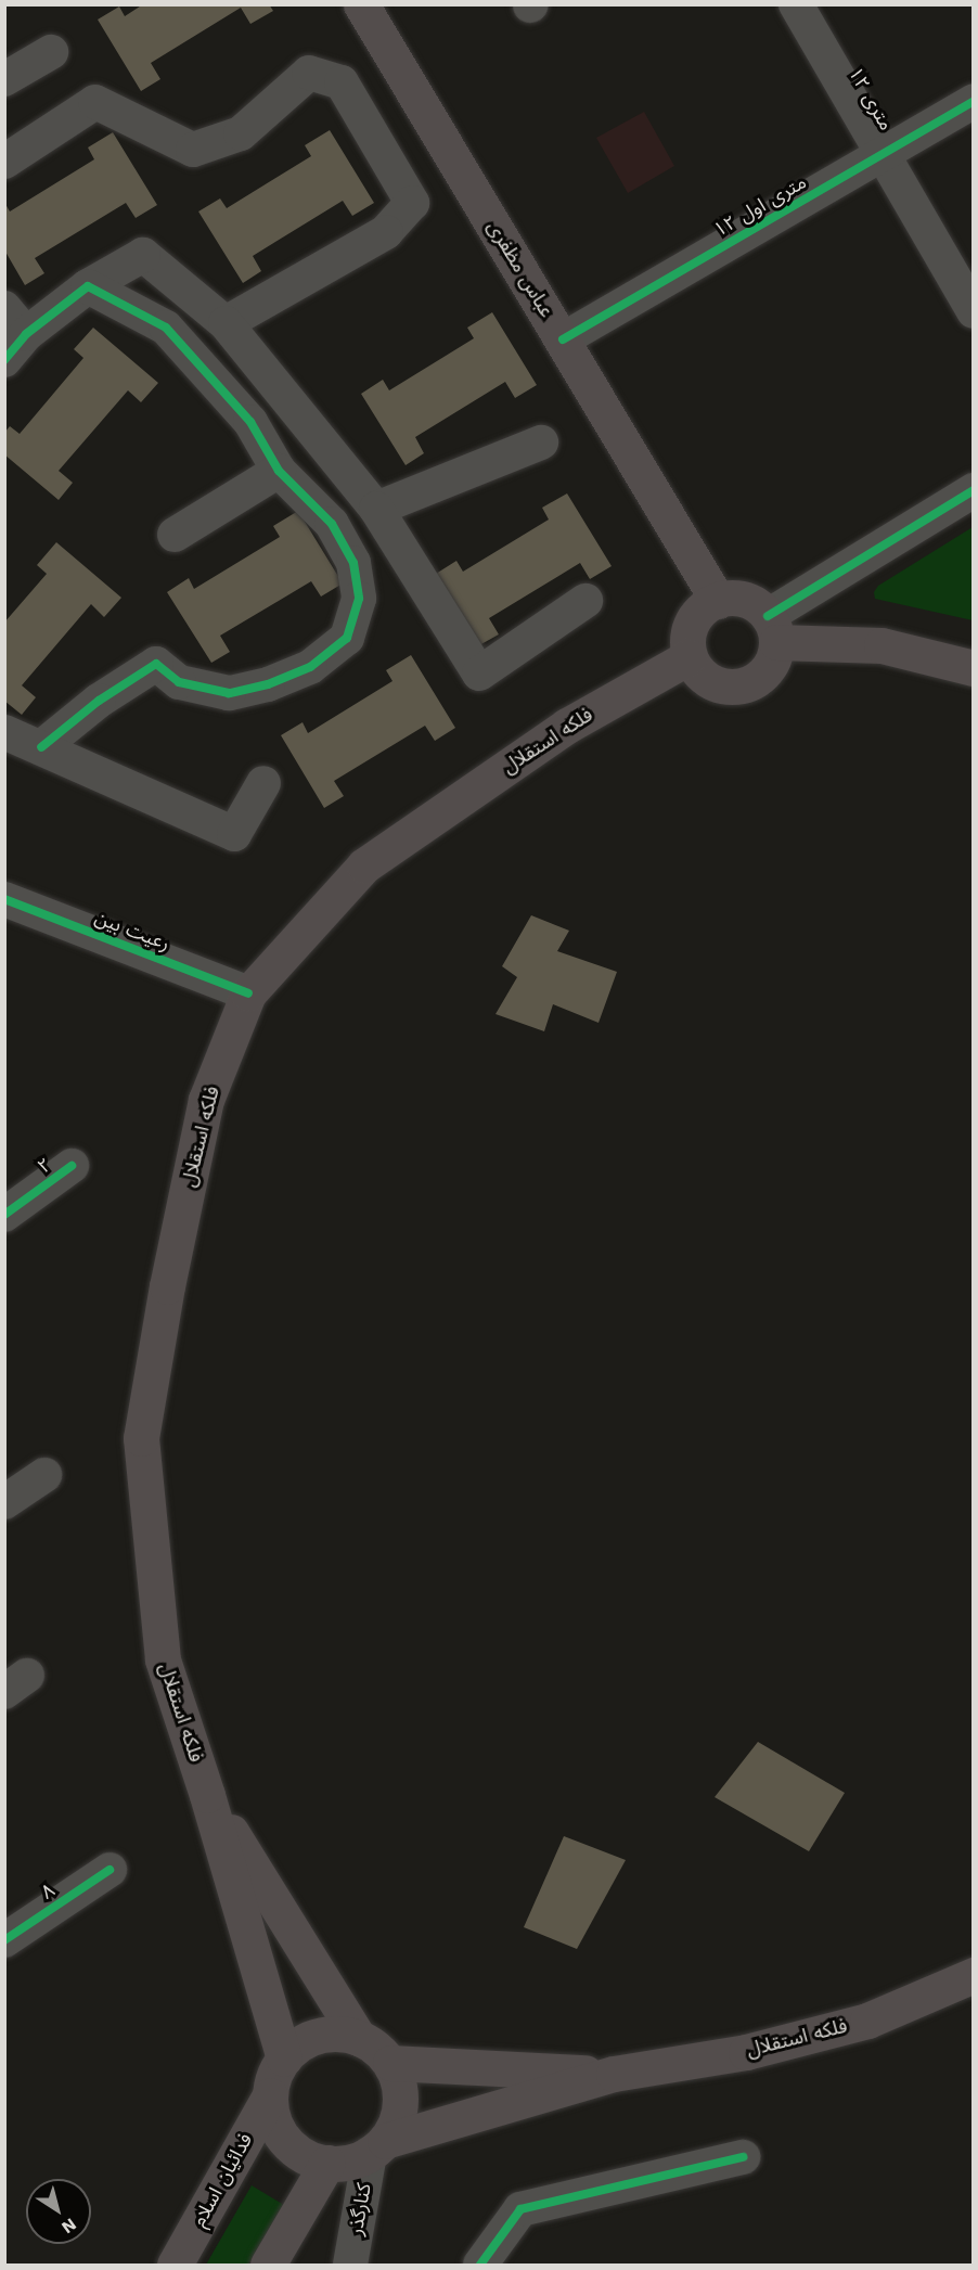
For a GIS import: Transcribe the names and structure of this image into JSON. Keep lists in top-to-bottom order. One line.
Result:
{"streets":{"main road":["عباس مظفری","فلکه استقلال","فدائیان اسلام"],"street":["۱۲ متری","۱۲ متری اول","رعیت بین","۲","۸","کنارگذر"]},"crossings":[["۱۲ متری","۱۲ متری اول"],["۱۲ متری اول","عباس مظفری"],["عباس مظفری","فلکه استقلال"],["فلکه استقلال","رعیت بین"],["فدائیان اسلام","کنارگذر"]],"north":"bottom right"}
